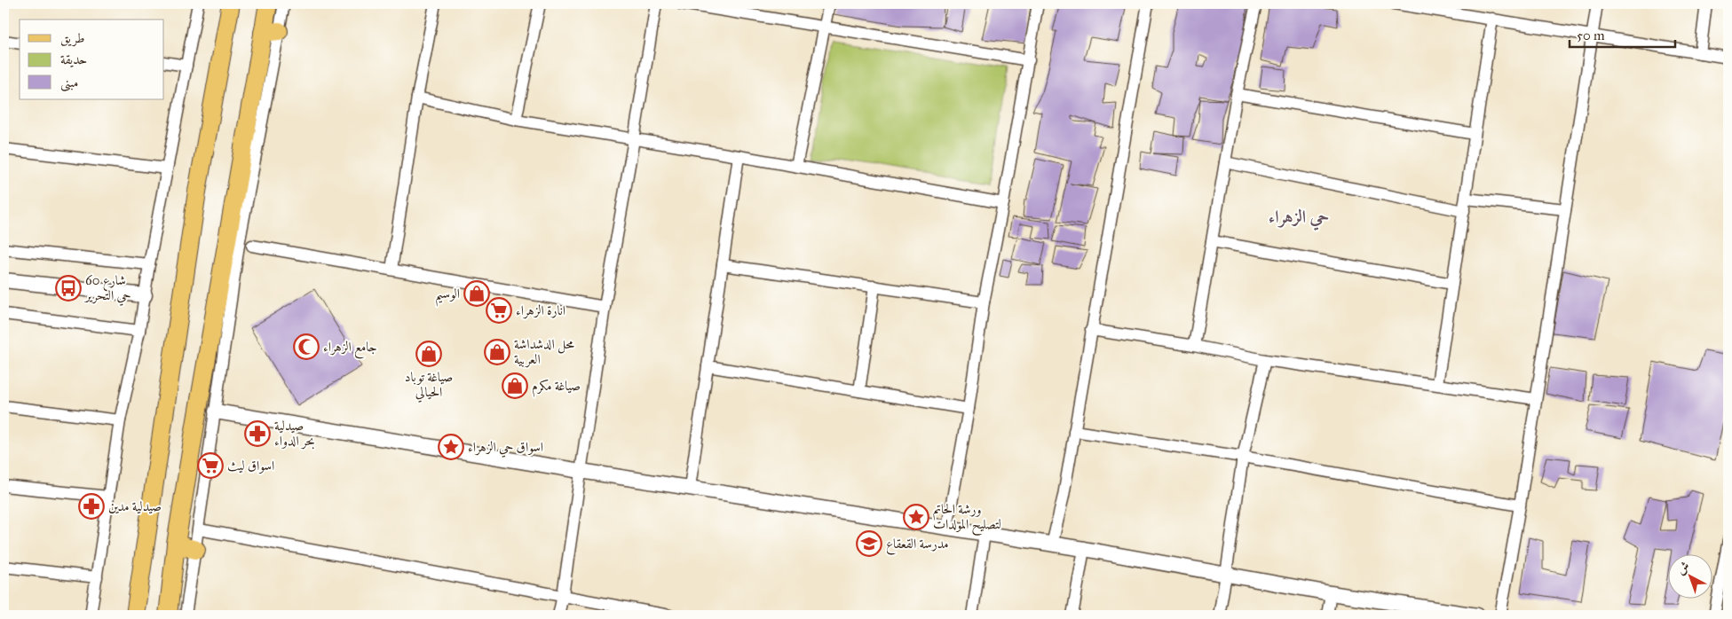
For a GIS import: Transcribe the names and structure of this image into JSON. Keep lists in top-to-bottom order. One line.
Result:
{"districts":["حي الزهراء"],"places":{"bus stop":["شارع 60 حي التحرير"],"shop":["الوسيم","محل الدشداشة العربية","صياغة توباد الحيالي","صياغة مكرم"],"supermarket":["انارة الزهراء","اسواق ليث"],"mosque":["جامع الزهراء"],"pharmacy":["صيدلية بحر الدواء","صيدلية مدين"],"place":["اسواق حي الزهراء","ورشة الحاتم لتصليح المولدات"],"school or university":["مدرسة القعقاع"]},"legend":["طريق","حديقة","مبنى"],"scale_bar":"50 m","north":"top left"}
